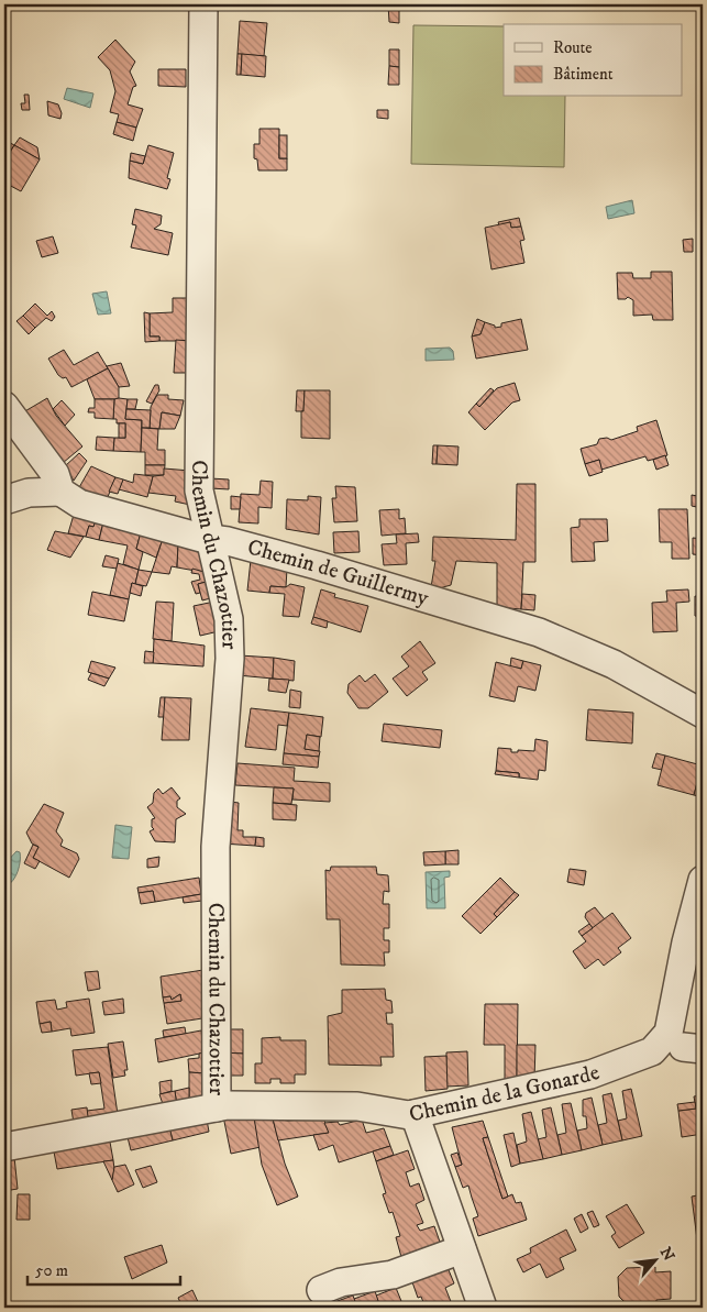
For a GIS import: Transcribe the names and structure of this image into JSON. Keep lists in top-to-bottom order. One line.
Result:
{"streets":{"street":["Chemin du Chazottier","Chemin de Guillermy","Chemin de la Gonarde"]},"crossings":[["Chemin du Chazottier","Chemin de Guillermy"],["Chemin du Chazottier","Chemin de la Gonarde"]],"legend":["Route","Bâtiment"],"scale_bar":"50 m","north":"top right"}
